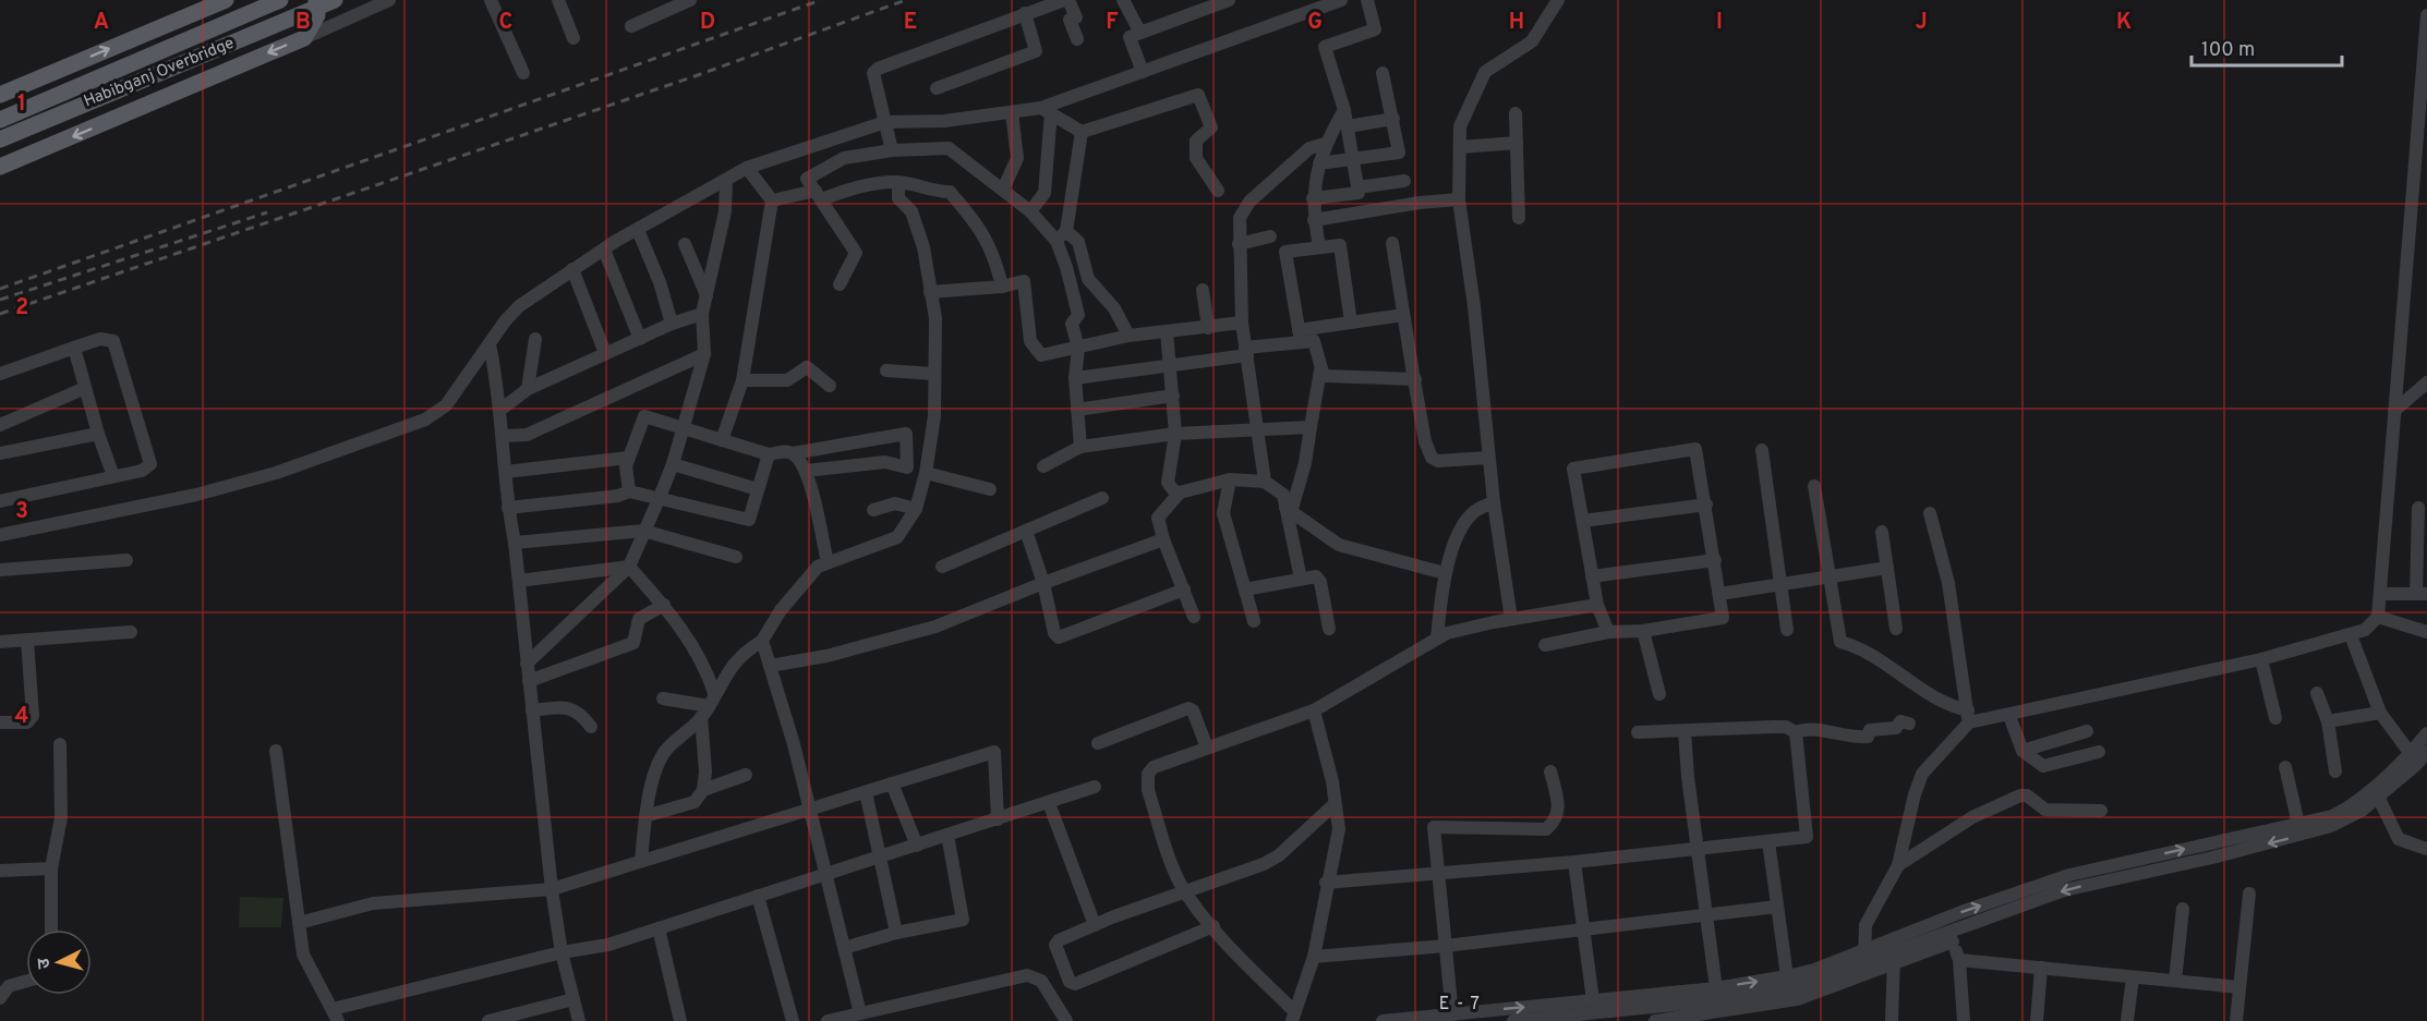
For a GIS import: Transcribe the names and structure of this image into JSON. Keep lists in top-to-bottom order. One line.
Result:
{"streets":{"main road":["Habibganj Overbridge"]},"districts":["E - 7"],"scale_bar":"100 m","north":"left","grid":{"columns":["A","B","C","D","E","F","G","H","I","J","K"],"rows":["1","2","3","4"]}}
